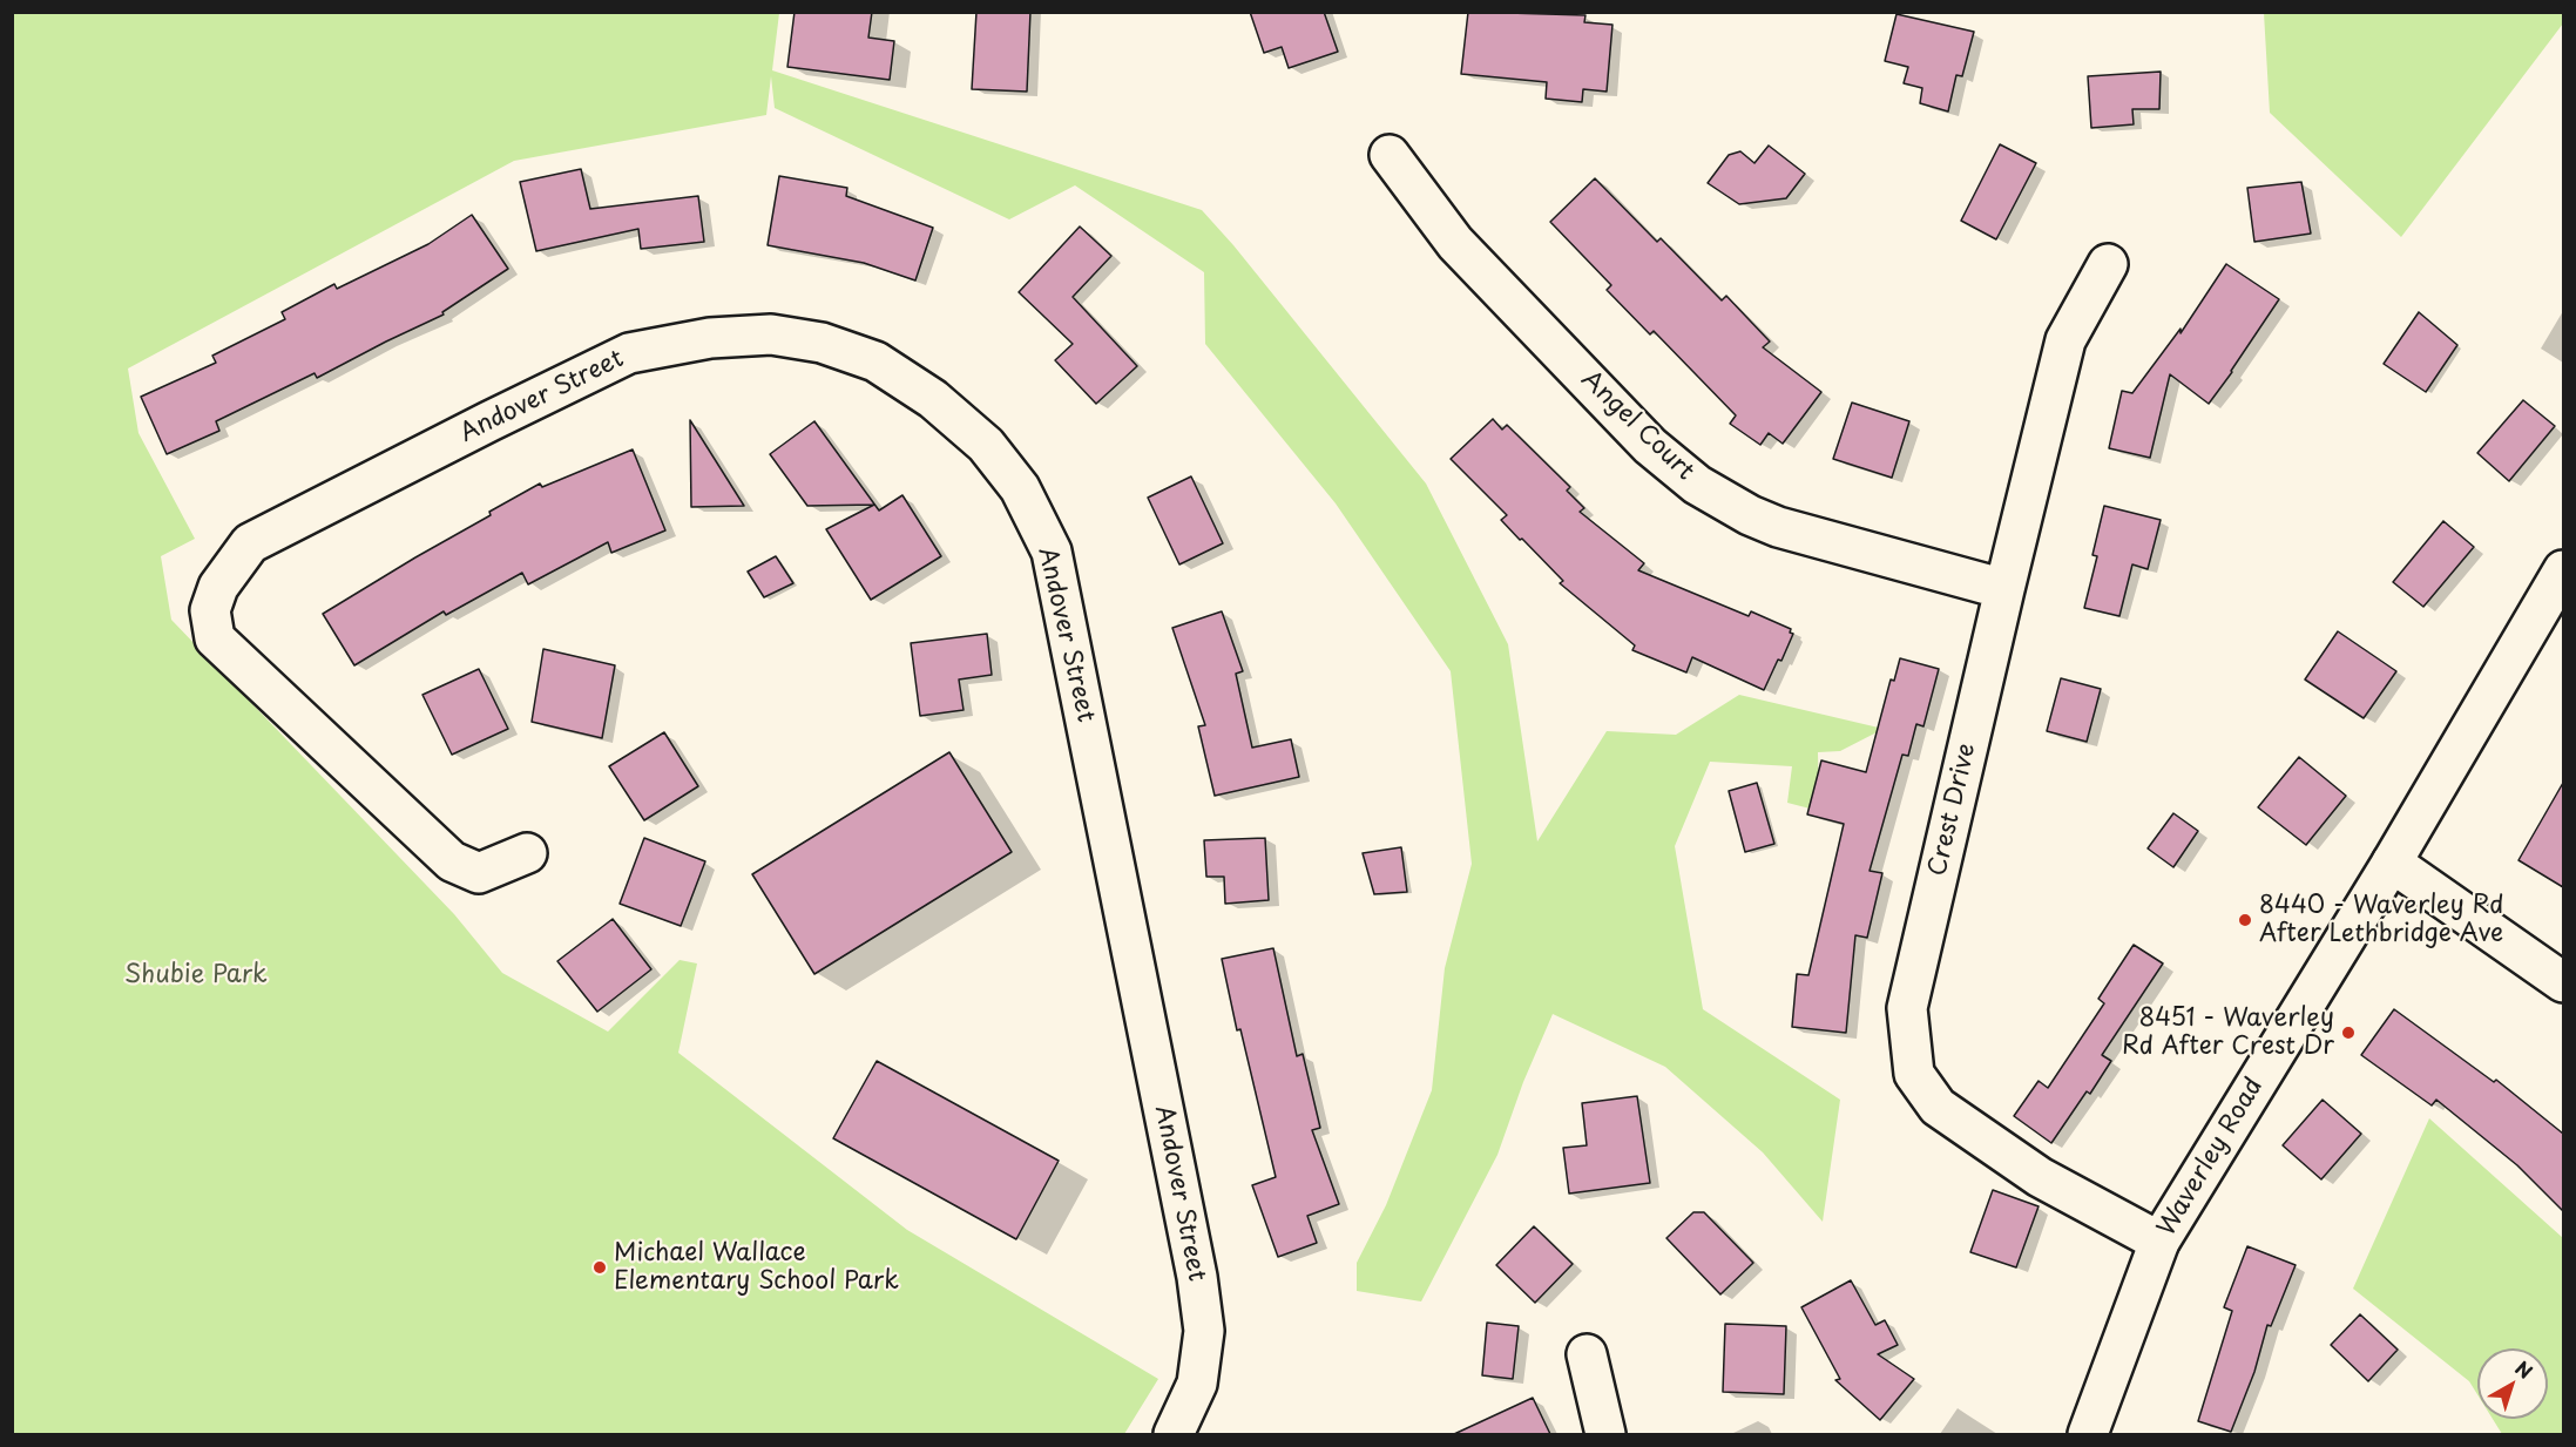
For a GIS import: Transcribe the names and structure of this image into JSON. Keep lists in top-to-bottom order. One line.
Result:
{"streets":{"street":["Andover Street","Angel Court","Crest Drive","Waverley Road"]},"crossings":[["Angel Court","Crest Drive"],["Crest Drive","Waverley Road"]],"parks":["Shubie Park"],"places":["8440 - Waverley Rd After Lethbridge Ave","8451 - Waverley Rd After Crest Dr","Michael Wallace Elementary School Park"],"north":"top right"}
